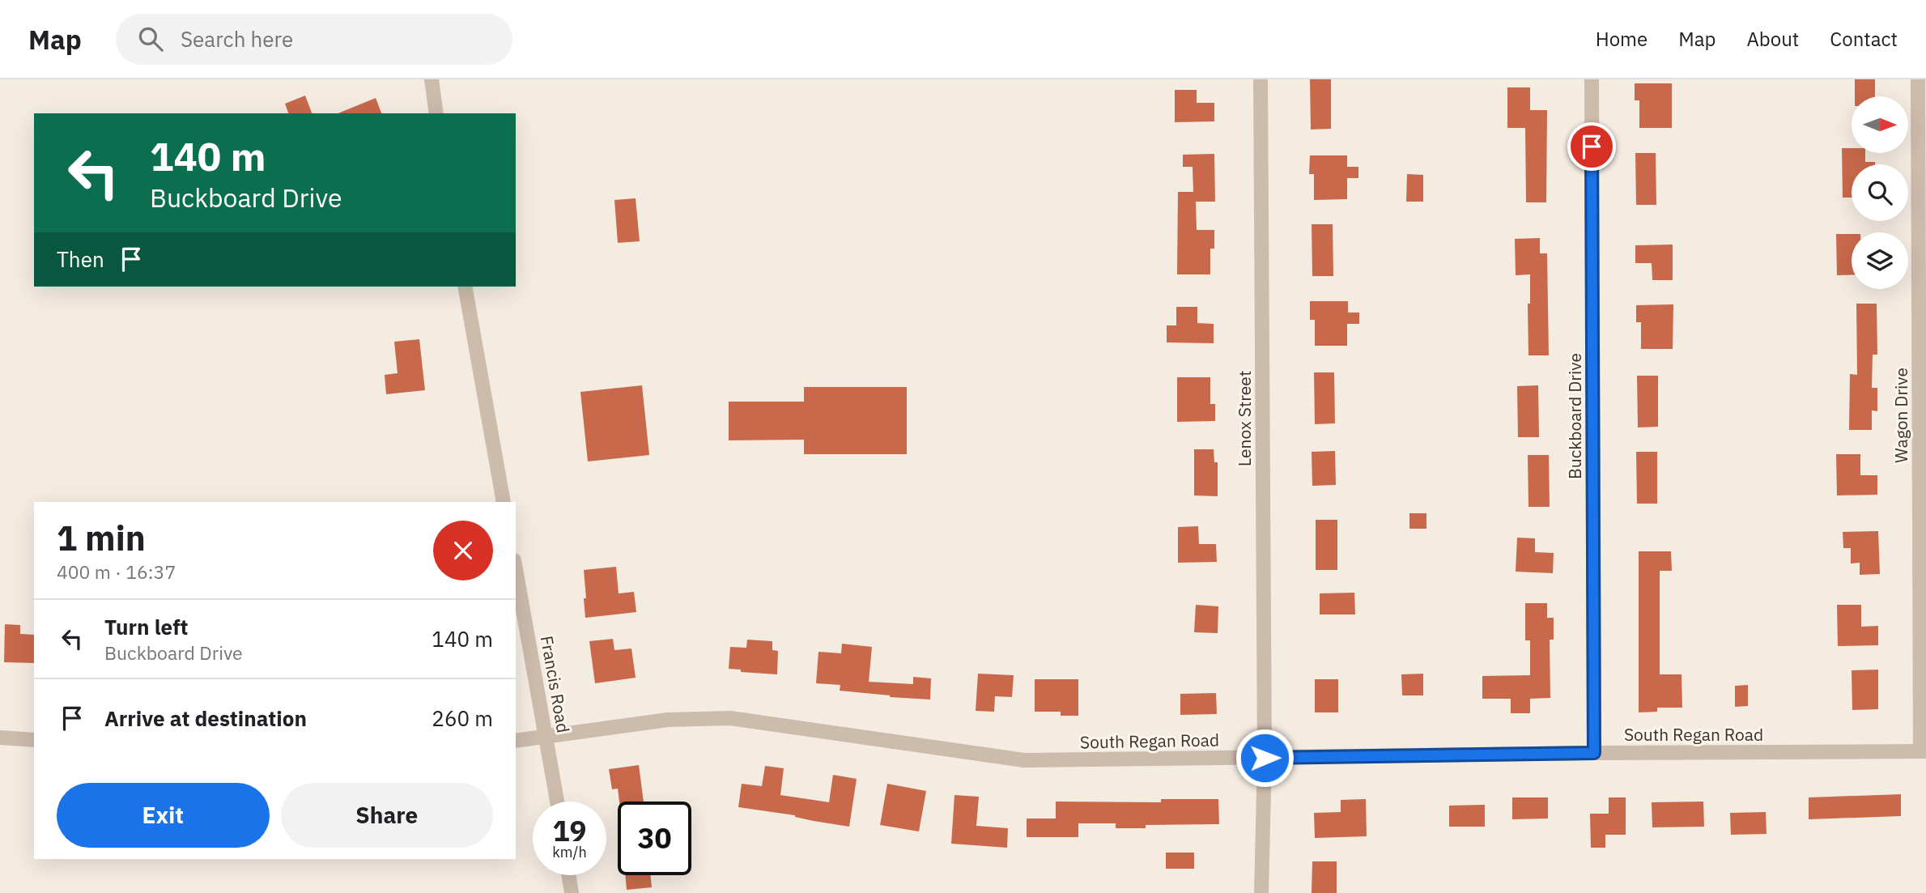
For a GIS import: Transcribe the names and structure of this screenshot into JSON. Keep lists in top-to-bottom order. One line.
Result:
{"streets":{"street":["Wagon Drive","Buckboard Drive","Lenox Street","Francis Road","South Regan Road"]},"crossings":[["Wagon Drive","South Regan Road"],["Buckboard Drive","South Regan Road"],["Lenox Street","South Regan Road"],["Francis Road","South Regan Road"]],"north":"right","page":{"header":"Map","search":"Search here","nav":["Home","Map","About","Contact"],"turn":["140 m","Buckboard Drive"],"then":"Then","heading":["1 min","400 m · 16:37"],"list":[{"name":"Turn left","note":"Buckboard Drive","value":"140 m"},{"name":"Arrive at destination","value":"260 m"}],"buttons":["Exit","Share"],"speed":"19 km/h","limit":"30"}}
